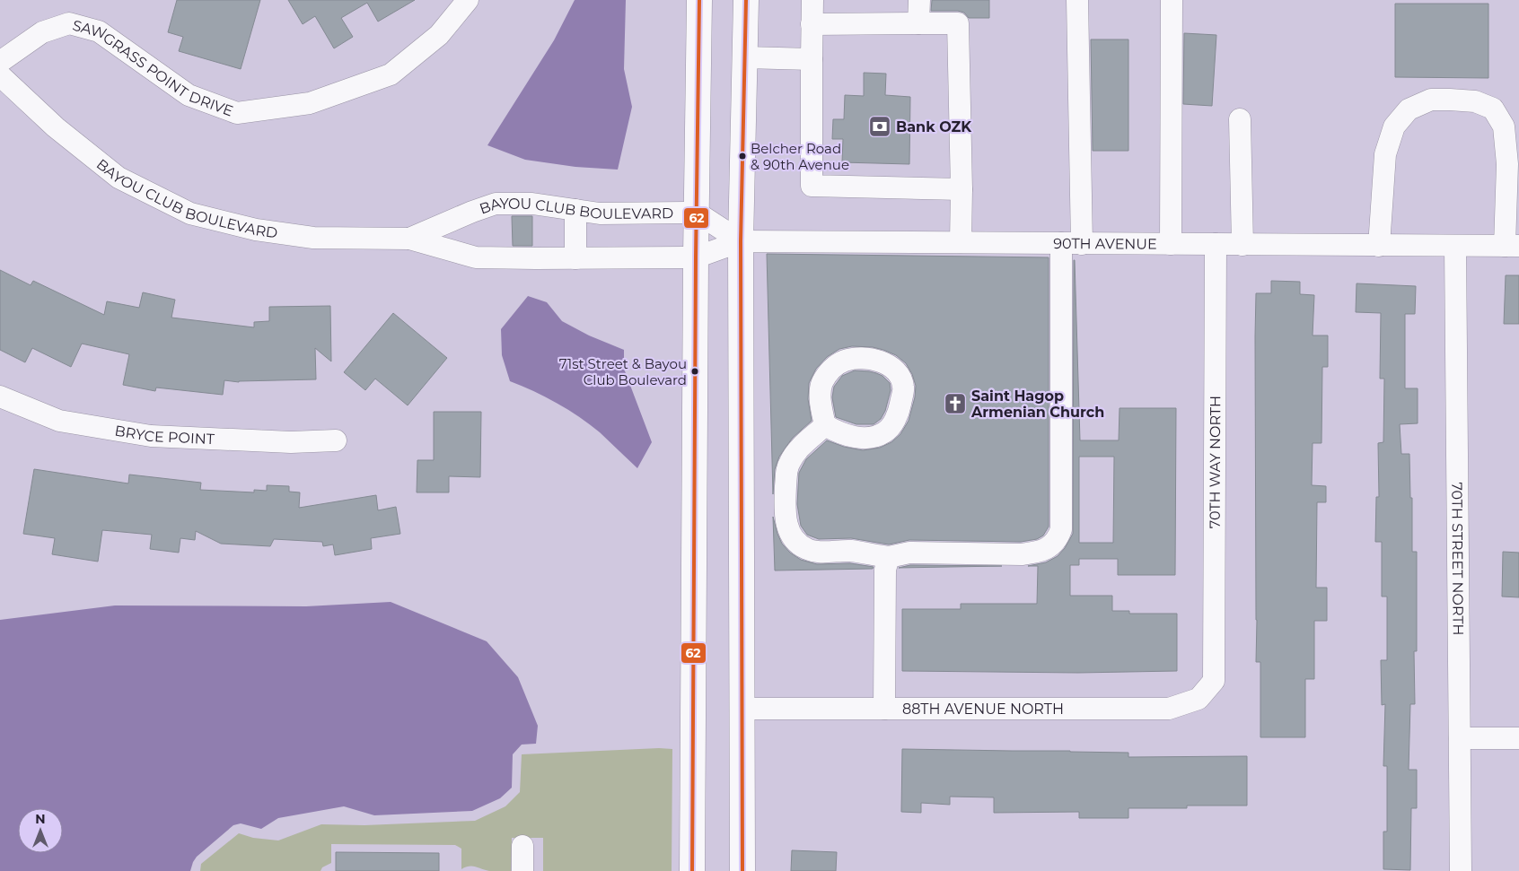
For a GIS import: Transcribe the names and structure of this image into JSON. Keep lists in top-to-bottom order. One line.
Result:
{"streets":{"street":["SAWGRASS POINT DRIVE","BAYOU CLUB BOULEVARD","90TH AVENUE","BRYCE POINT","70TH WAY NORTH","70TH STREET NORTH","88TH AVENUE NORTH"]},"crossings":[["BAYOU CLUB BOULEVARD","90TH AVENUE"],["90TH AVENUE","70TH WAY NORTH"],["90TH AVENUE","70TH STREET NORTH"],["70TH WAY NORTH","88TH AVENUE NORTH"]],"places":{"bank":["Bank OZK"],"other":["Belcher Road & 90th Avenue","71st Street & Bayou Club Boulevard"],"church":["Saint Hagop Armenian Church"]},"lines":["transit line 62"],"north":"top"}
